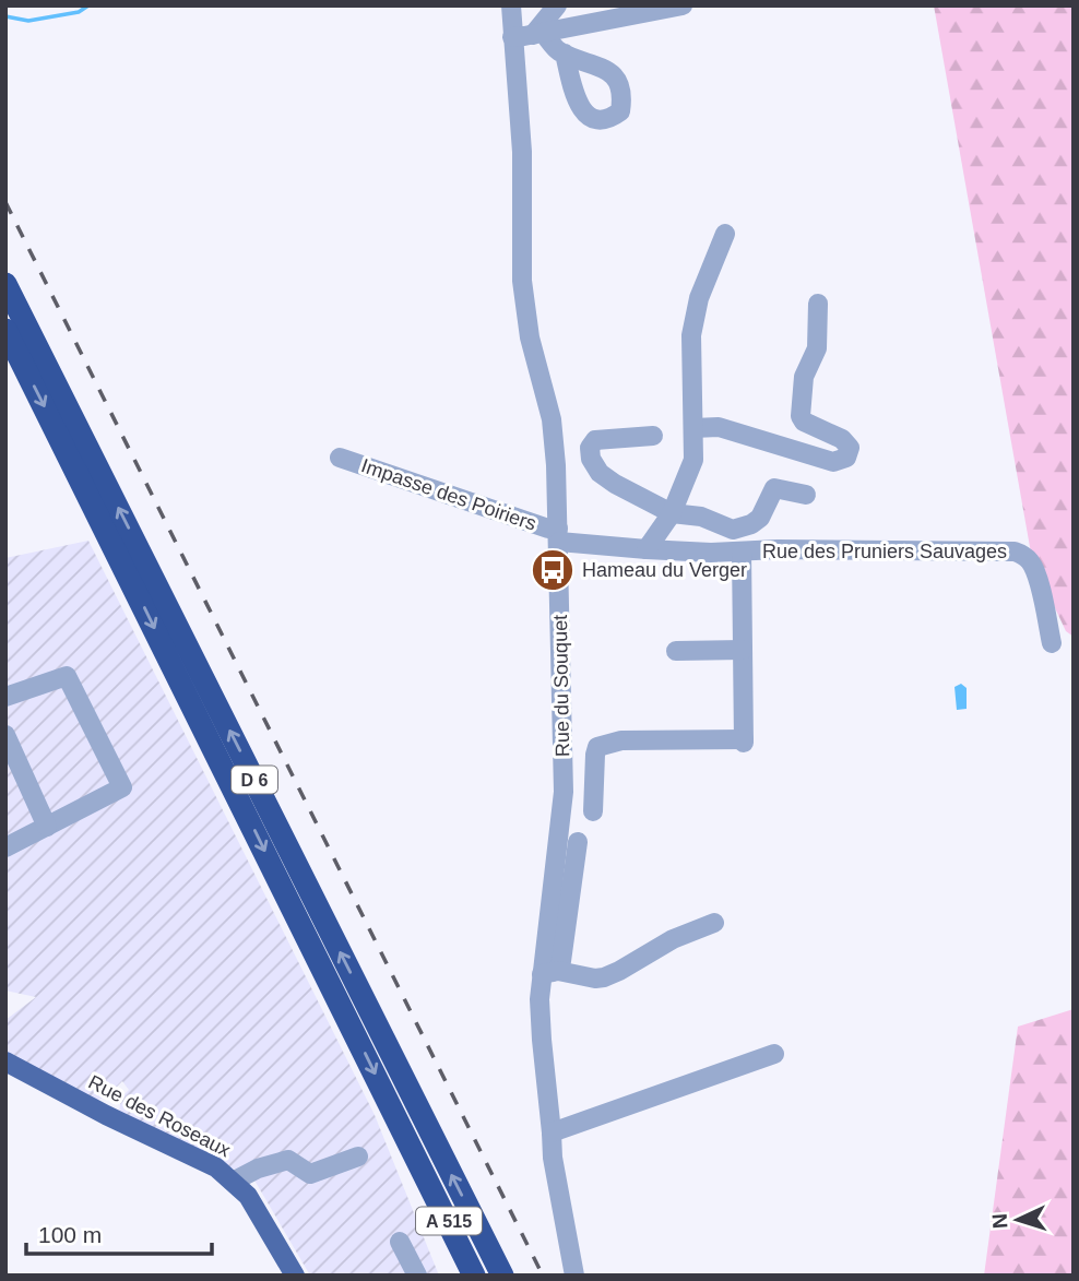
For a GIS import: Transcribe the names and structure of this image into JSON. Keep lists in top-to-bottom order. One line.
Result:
{"streets":{"highway":["D 6"],"main road":["Rue des Roseaux"],"street":["Impasse des Poiriers","Rue des Pruniers Sauvages","Rue du Souquet"]},"crossings":[["Impasse des Poiriers","Rue des Pruniers Sauvages"],["Impasse des Poiriers","Rue du Souquet"],["Rue des Pruniers Sauvages","Rue du Souquet"]],"places":{"bus stop":["Hameau du Verger"]},"scale_bar":"100 m","north":"left"}
